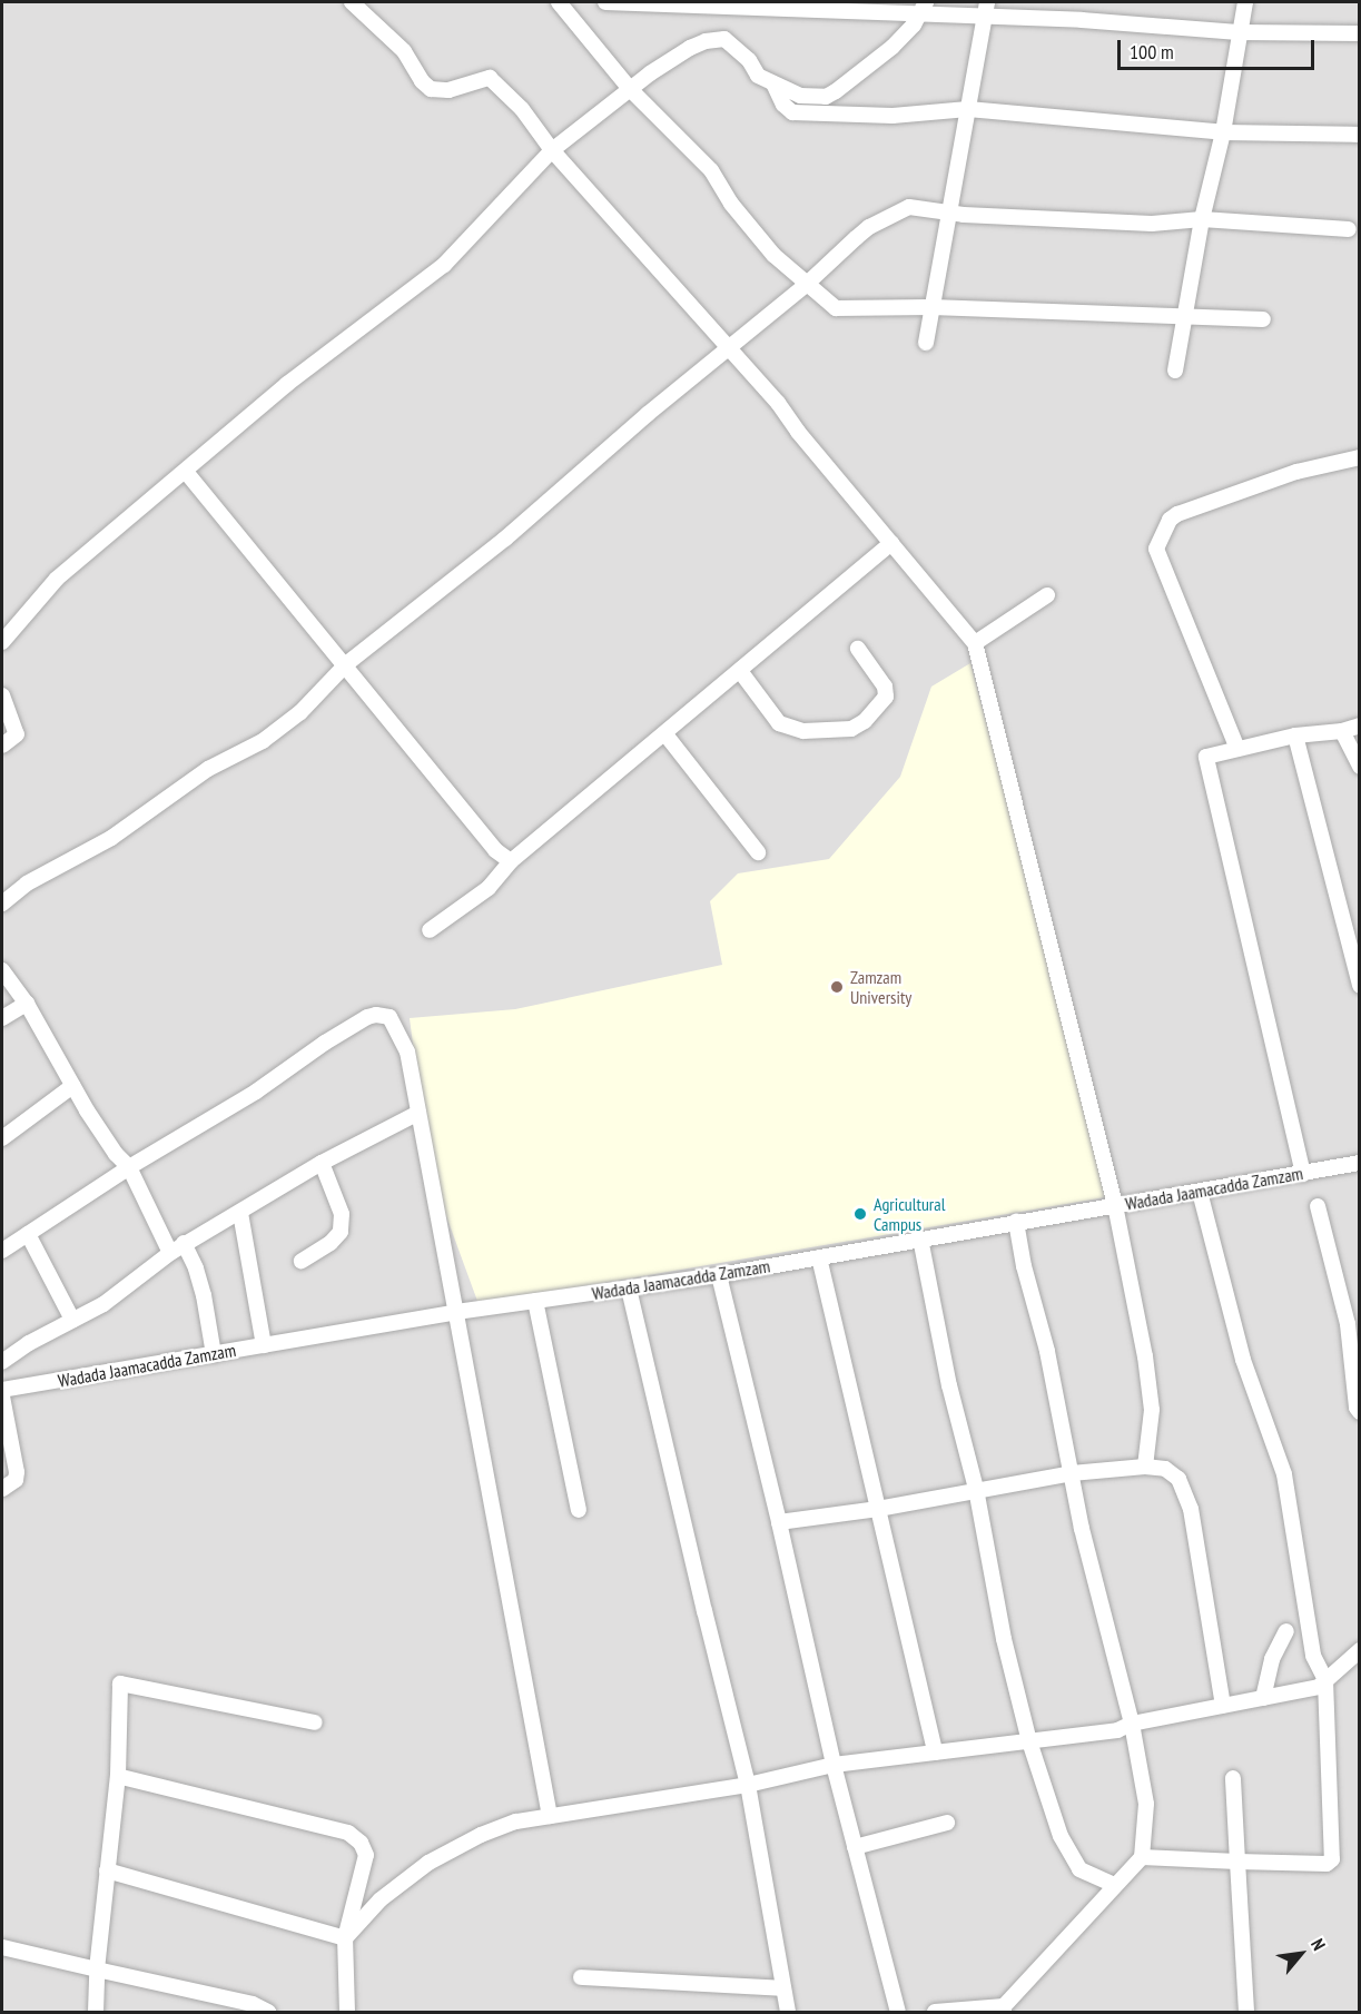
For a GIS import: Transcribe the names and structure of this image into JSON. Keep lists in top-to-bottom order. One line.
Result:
{"streets":{"street":["Wadada Jaamacadda Zamzam"]},"places":["Zamzam University","Agricultural Campus"],"scale_bar":"100 m","north":"top right"}
